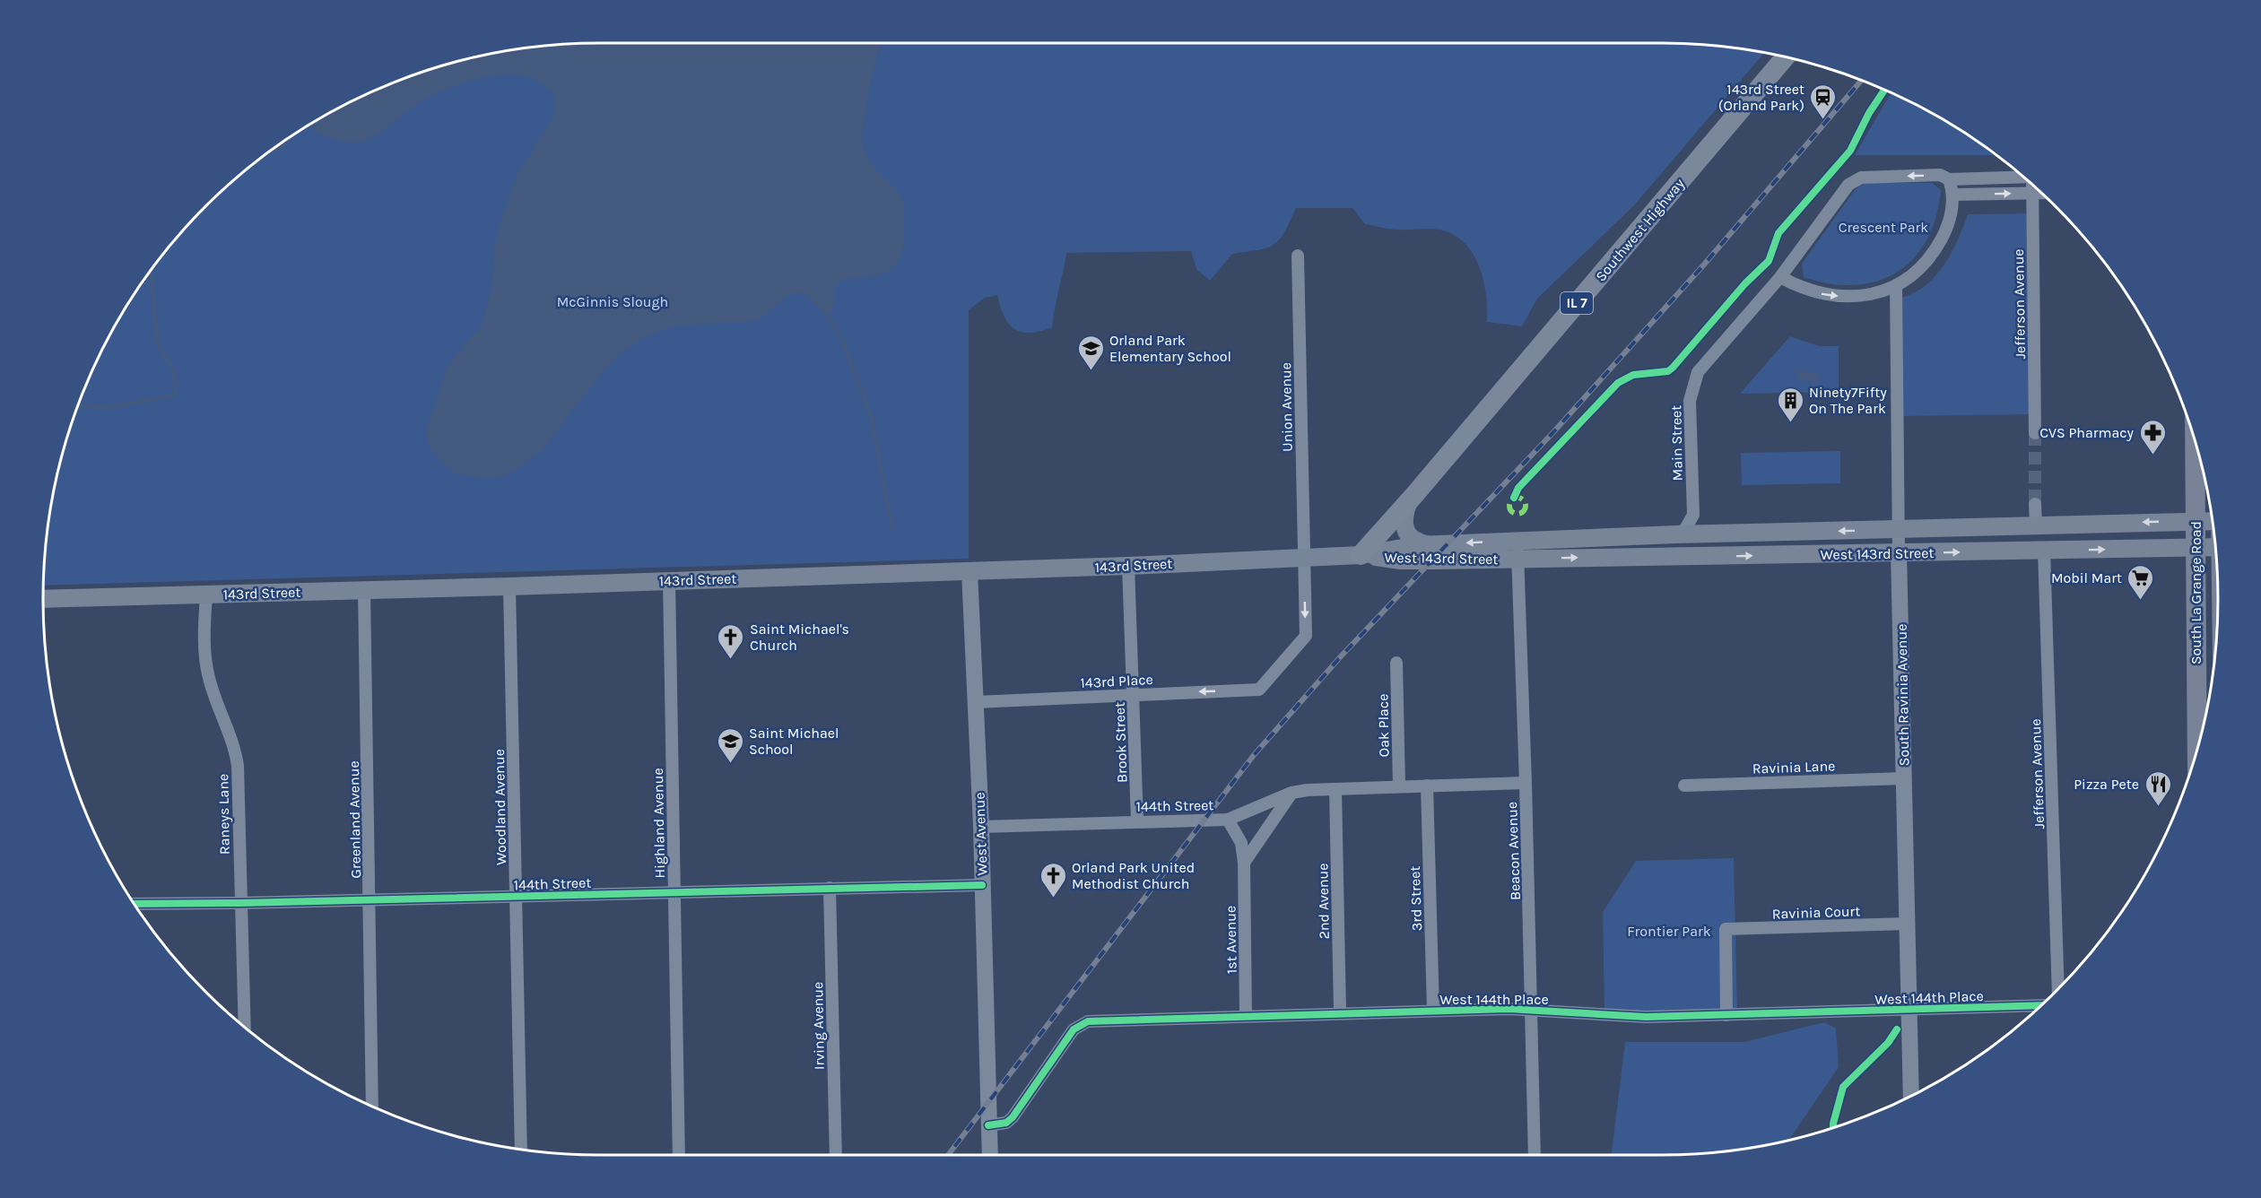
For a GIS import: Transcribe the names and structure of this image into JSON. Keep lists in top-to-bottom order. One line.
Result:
{"streets":{"highway":["South La Grange Road"],"main road":["Southwest Highway","IL 7","West 143rd Street","143rd Street"],"street":["Jefferson Avenue","Union Avenue","Main Street","143rd Place","South Ravinia Avenue","Oak Place","Brook Street","Ravinia Lane","144th Street","Woodland Avenue","Raneys Lane","Greenland Avenue","Highland Avenue","West Avenue","Beacon Avenue","3rd Street","2nd Avenue","Ravinia Court","1st Avenue","West 144th Place","Irving Avenue"]},"crossings":[["Southwest Highway","West 143rd Street"],["Southwest Highway","143rd Street"],["Jefferson Avenue","West 143rd Street"],["Union Avenue","143rd Street"],["Union Avenue","143rd Place"],["West 143rd Street","143rd Street"],["West 143rd Street","South La Grange Road"],["West 143rd Street","South Ravinia Avenue"],["West 143rd Street","Beacon Avenue"],["143rd Street","Brook Street"],["143rd Street","Woodland Avenue"],["143rd Street","Raneys Lane"],["143rd Street","Greenland Avenue"],["143rd Street","Highland Avenue"],["143rd Street","West Avenue"],["143rd Place","Brook Street"],["143rd Place","West Avenue"],["South Ravinia Avenue","Ravinia Lane"],["South Ravinia Avenue","Ravinia Court"],["South Ravinia Avenue","West 144th Place"],["Oak Place","144th Street"],["Brook Street","144th Street"],["144th Street","Woodland Avenue"],["144th Street","Raneys Lane"],["144th Street","Greenland Avenue"],["144th Street","Highland Avenue"],["144th Street","West Avenue"],["144th Street","Beacon Avenue"],["144th Street","3rd Street"],["144th Street","2nd Avenue"],["144th Street","1st Avenue"],["144th Street","Irving Avenue"],["West Avenue","West 144th Place"],["Beacon Avenue","West 144th Place"],["3rd Street","West 144th Place"],["2nd Avenue","West 144th Place"],["Ravinia Court","West 144th Place"],["1st Avenue","West 144th Place"]],"one_way":["143rd Place"],"parks":["Crescent Park","McGinnis Slough","Frontier Park"],"places":{"station":["143rd Street (Orland Park)"],"school or university":["Orland Park Elementary School","Saint Michael School"],"building":["Ninety7Fifty On The Park"],"pharmacy":["CVS Pharmacy"],"supermarket":["Mobil Mart"],"church":["Saint Michael's Church","Orland Park United Methodist Church"],"restaurant":["Pizza Pete"]}}
